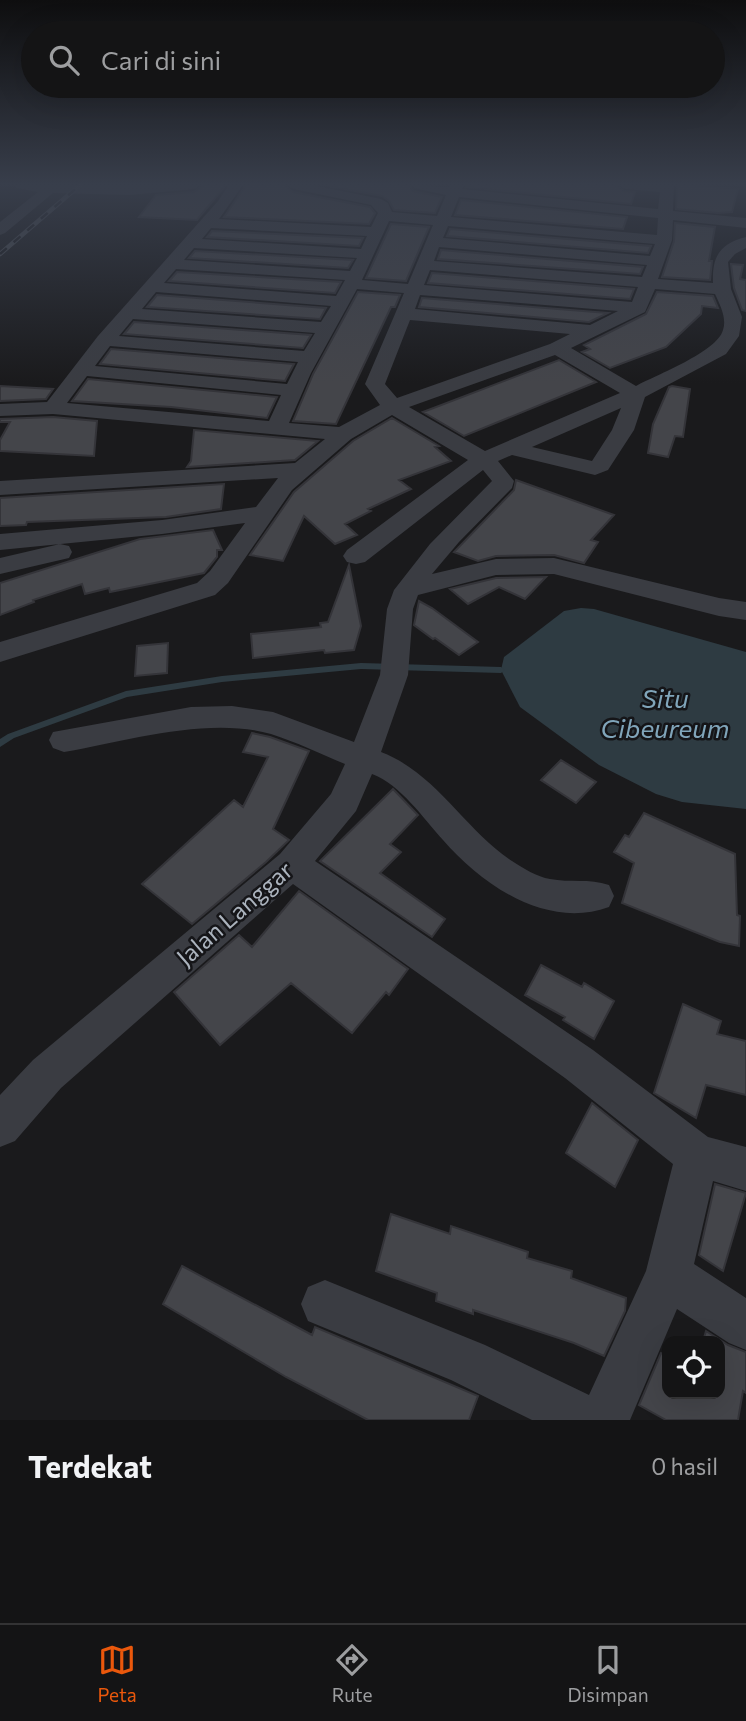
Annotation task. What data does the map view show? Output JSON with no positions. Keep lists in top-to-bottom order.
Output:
{
  "streets": {
    "street": ["Jalan Langgar"]
  },
  "water": ["Situ Cibeureum"],
  "page": {
    "search": "Cari di sini",
    "heading": ["Terdekat", "0 hasil"],
    "nav": ["Peta", "Rute", "Disimpan"]
  }
}
